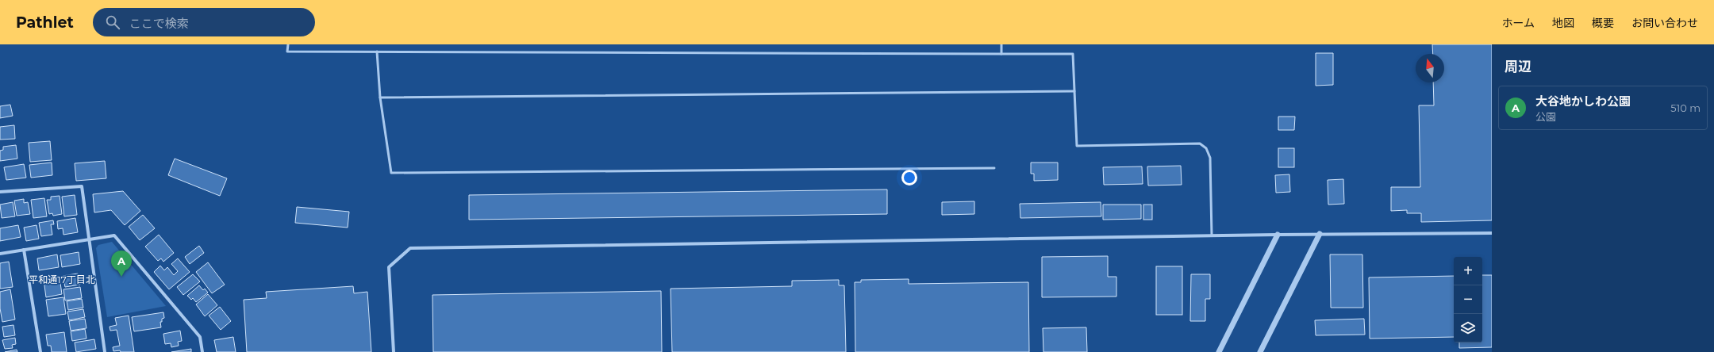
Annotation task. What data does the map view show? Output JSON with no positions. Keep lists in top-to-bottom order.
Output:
{
  "districts": ["平和通17丁目北"],
  "north": "top",
  "page": {
    "header": "Pathlet",
    "search": "ここで検索",
    "nav": [
      "ホーム",
      "地図",
      "概要",
      "お問い合わせ"
    ],
    "heading": "周辺",
    "list": [
      {
        "mark": "A",
        "name": "大谷地かしわ公園",
        "note": "公園",
        "value": "510 m"
      }
    ],
    "pins": "A",
    "map_buttons": ["+", "−"]
  }
}
